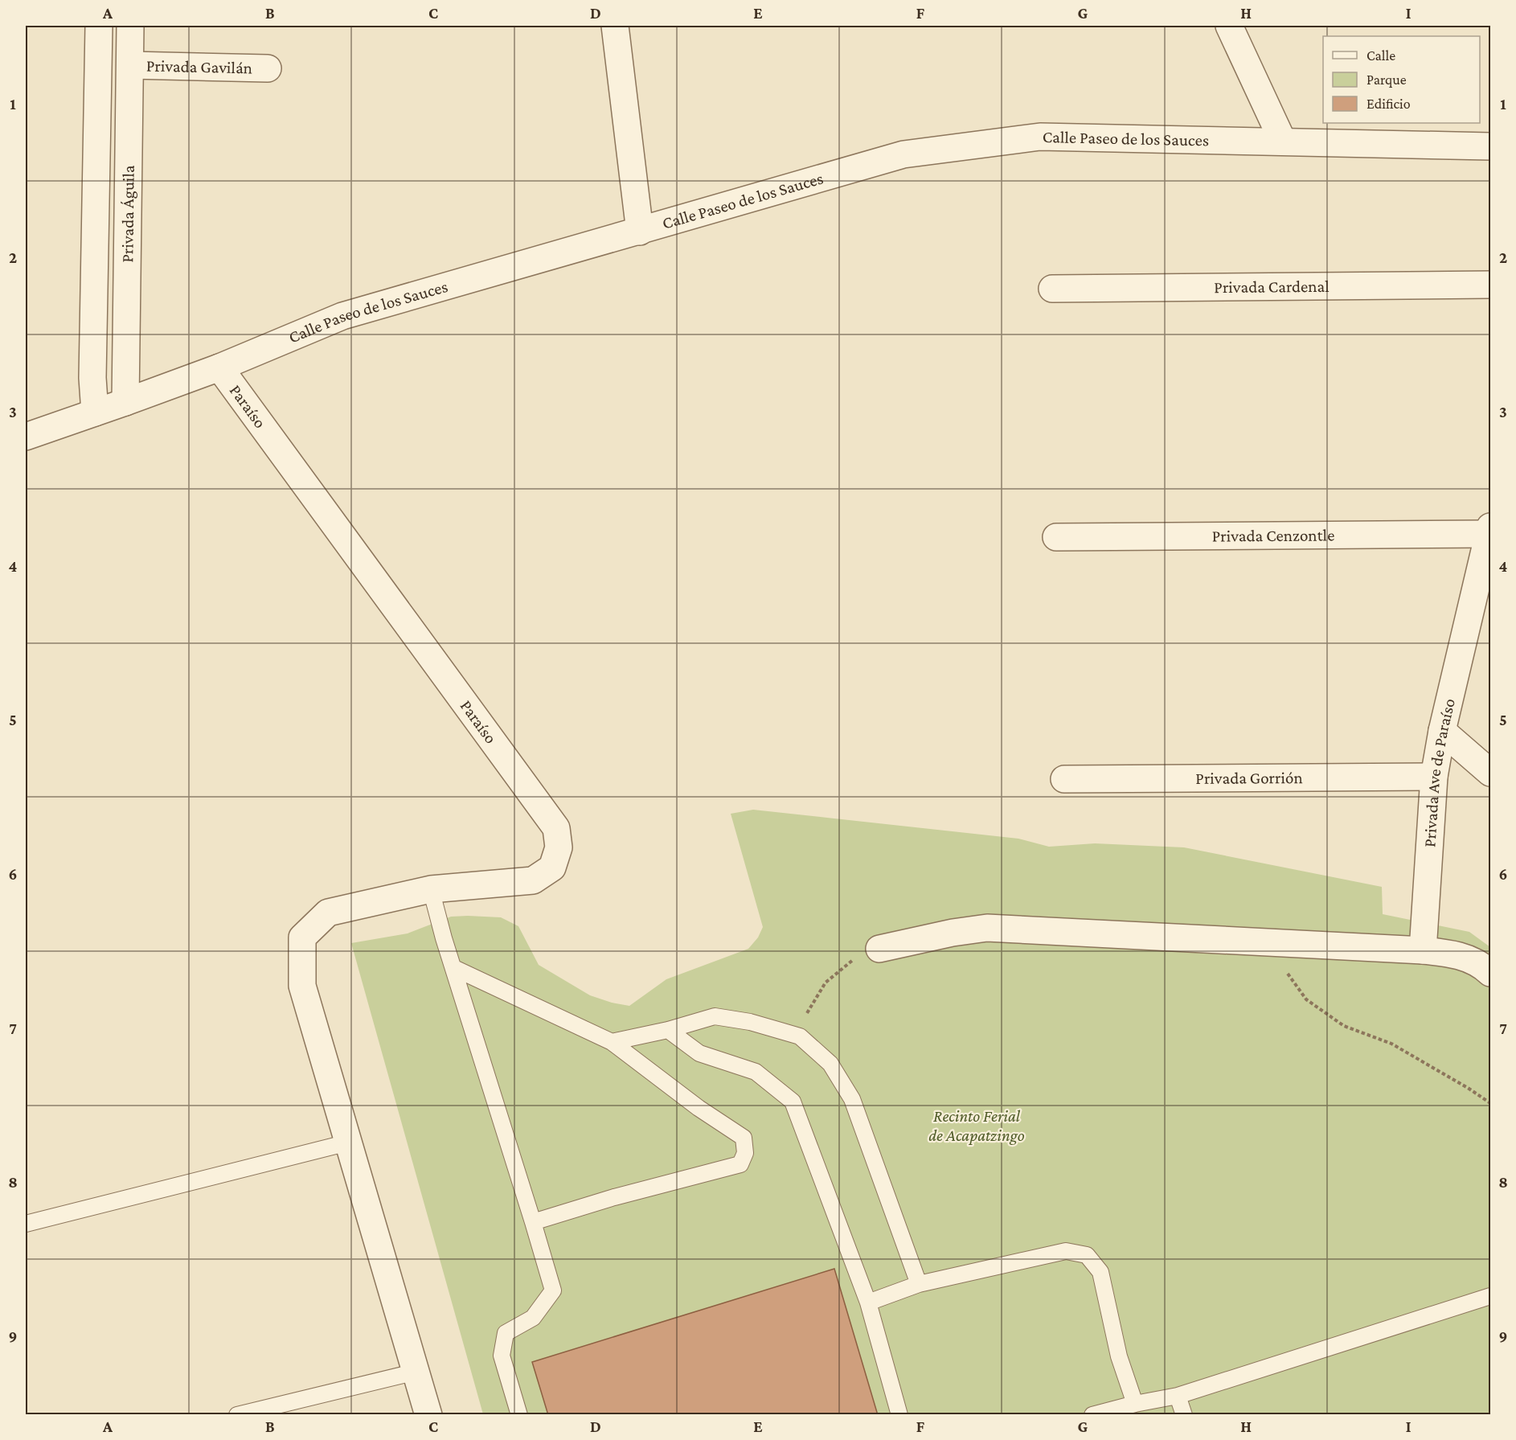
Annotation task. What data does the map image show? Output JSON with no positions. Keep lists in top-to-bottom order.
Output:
{
  "streets": {
    "street": [
      "Privada Gavilán",
      "Calle Paseo de los Sauces",
      "Privada Águila",
      "Privada Cardenal",
      "Paraíso",
      "Privada Cenzontle",
      "Privada Ave de Paraíso",
      "Privada Gorrión"
    ]
  },
  "crossings": [
    ["Privada Gavilán", "Privada Águila"],
    ["Calle Paseo de los Sauces", "Privada Águila"],
    ["Calle Paseo de los Sauces", "Paraíso"],
    ["Privada Cenzontle", "Privada Ave de Paraíso"],
    ["Privada Ave de Paraíso", "Privada Gorrión"]
  ],
  "parks": ["Recinto Ferial de Acapatzingo"],
  "legend": ["Calle", "Parque", "Edificio"],
  "grid": {
    "columns": [
      "A",
      "B",
      "C",
      "D",
      "E",
      "F",
      "G",
      "H",
      "I"
    ],
    "rows": [
      "1",
      "2",
      "3",
      "4",
      "5",
      "6",
      "7",
      "8",
      "9"
    ]
  }
}
